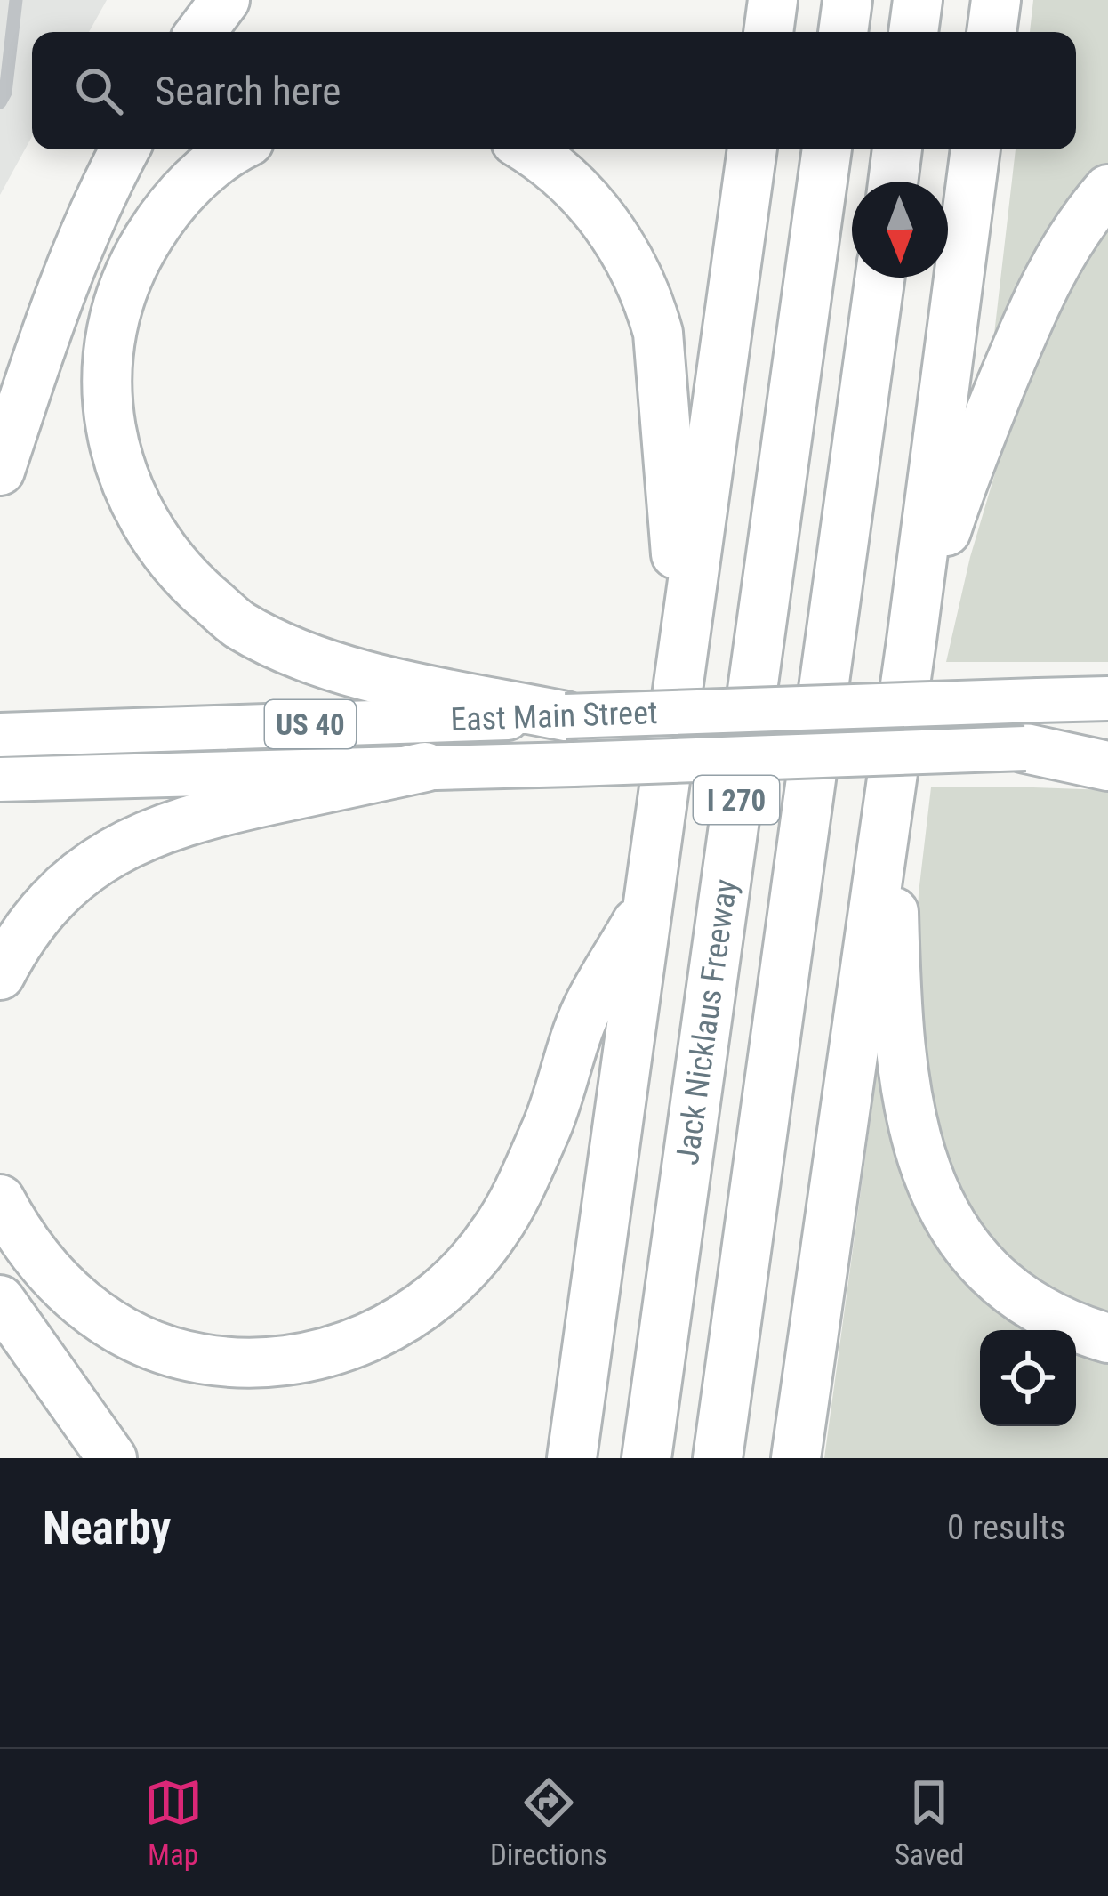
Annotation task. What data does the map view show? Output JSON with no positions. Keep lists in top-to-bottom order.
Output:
{
  "streets": {
    "highway": ["I 270", "Jack Nicklaus Freeway"],
    "main road": ["East Main Street", "US 40"]
  },
  "north": "bottom",
  "page": {
    "search": "Search here",
    "heading": ["Nearby", "0 results"],
    "nav": ["Map", "Directions", "Saved"]
  }
}
